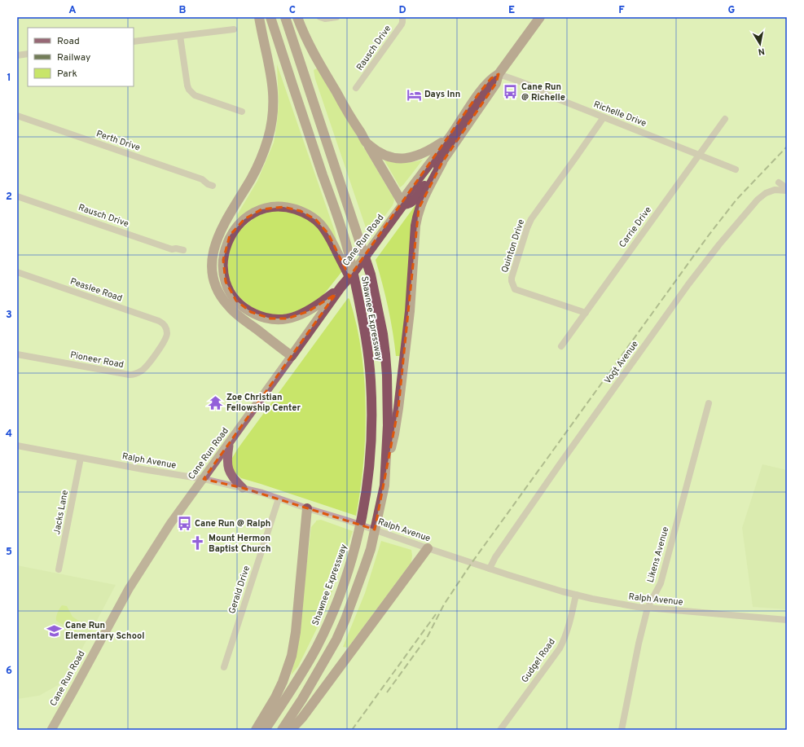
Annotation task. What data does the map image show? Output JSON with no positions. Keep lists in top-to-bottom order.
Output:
{
  "streets": {
    "highway": ["Cane Run Road", "Shawnee Expressway"],
    "street": [
      "Rausch Drive",
      "Richelle Drive",
      "Perth Drive",
      "Carrie Drive",
      "Quinton Drive",
      "Peaslee Road",
      "Pioneer Road",
      "Vogt Avenue",
      "Ralph Avenue",
      "Jacks Lane",
      "Likens Avenue",
      "Gerald Drive",
      "Gudgel Road"
    ]
  },
  "crossings": [
    ["Richelle Drive", "Carrie Drive"],
    ["Richelle Drive", "Cane Run Road"],
    ["Richelle Drive", "Quinton Drive"],
    ["Carrie Drive", "Quinton Drive"],
    ["Cane Run Road", "Ralph Avenue"],
    ["Peaslee Road", "Pioneer Road"],
    ["Vogt Avenue", "Ralph Avenue"],
    ["Ralph Avenue", "Jacks Lane"],
    ["Ralph Avenue", "Likens Avenue"],
    ["Ralph Avenue", "Gerald Drive"],
    ["Ralph Avenue", "Gudgel Road"]
  ],
  "places": {
    "bus stop": ["Cane Run @ Richelle", "Cane Run @ Ralph"],
    "hotel": ["Days Inn"],
    "temple": ["Zoe Christian Fellowship Center"],
    "church": ["Mount Hermon Baptist Church"],
    "school or university": ["Cane Run Elementary School"]
  },
  "legend": ["Road", "Railway", "Park"],
  "north": "bottom",
  "grid": {
    "columns": [
      "A",
      "B",
      "C",
      "D",
      "E",
      "F",
      "G"
    ],
    "rows": [
      "1",
      "2",
      "3",
      "4",
      "5",
      "6"
    ]
  }
}
